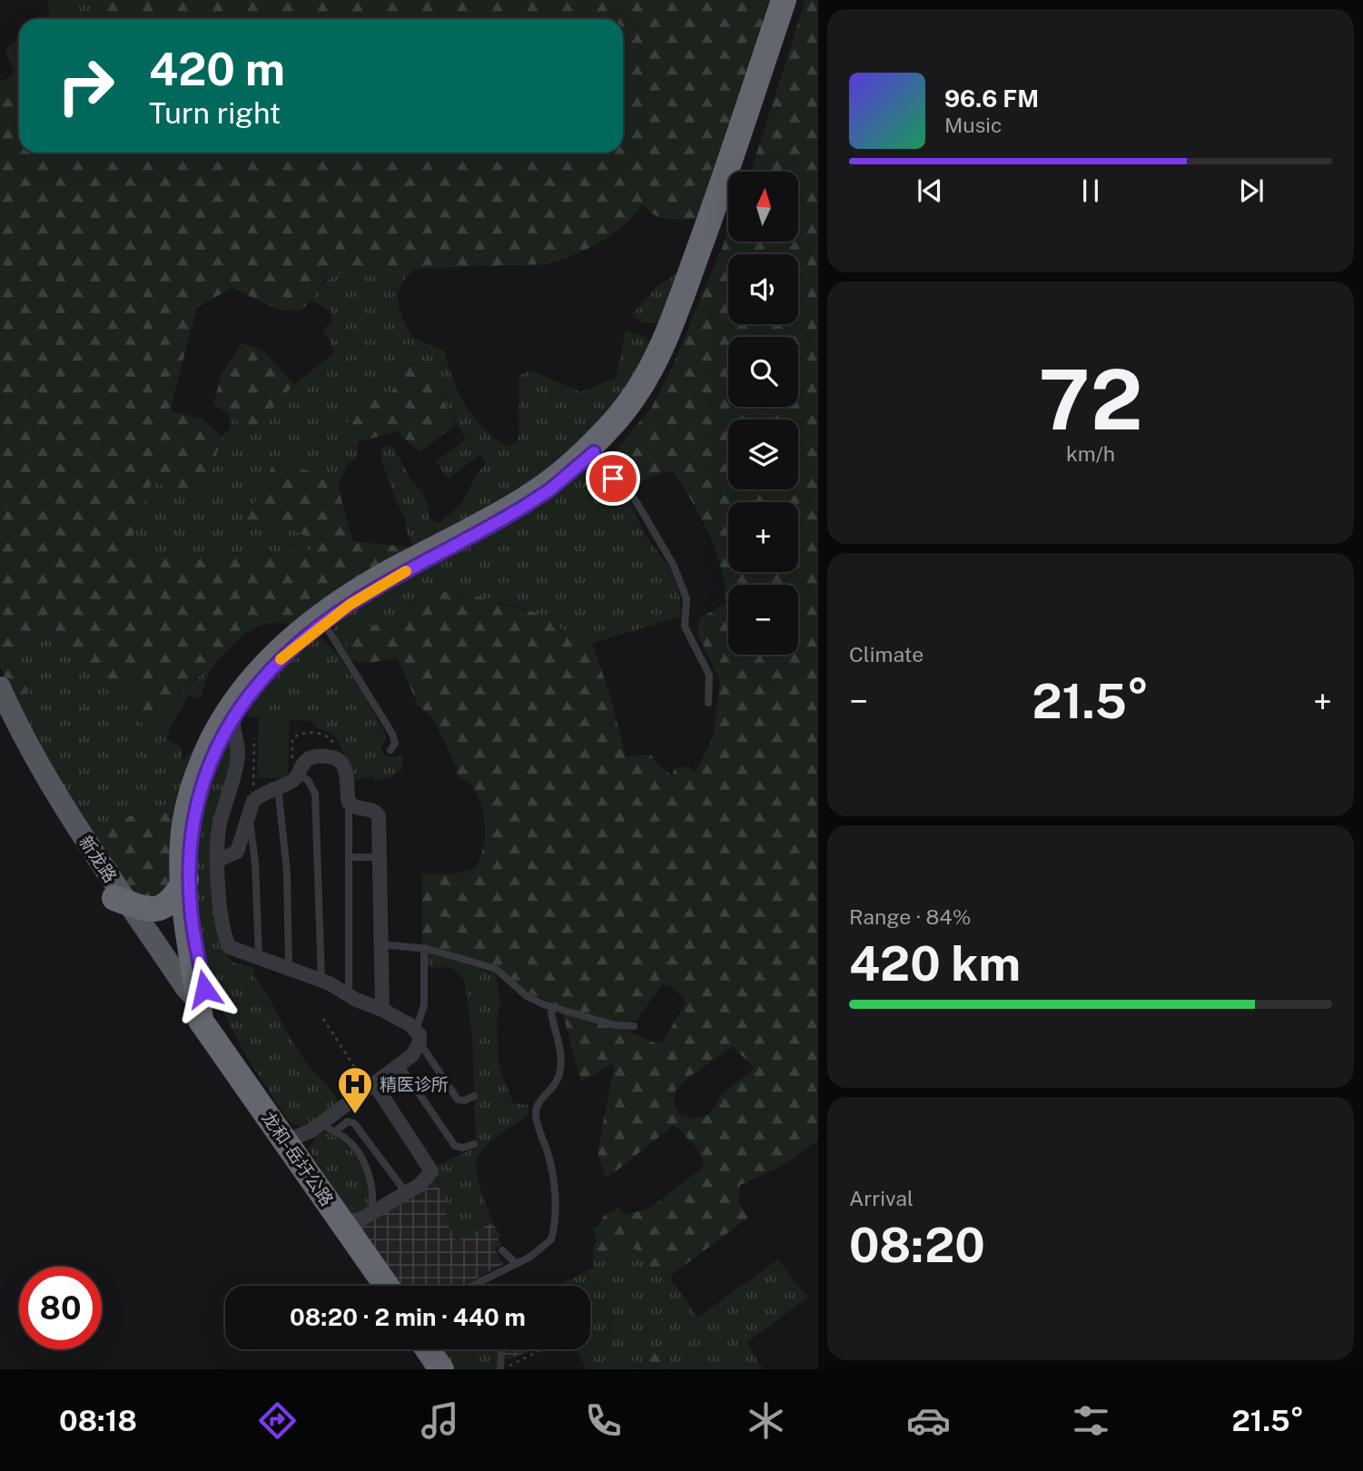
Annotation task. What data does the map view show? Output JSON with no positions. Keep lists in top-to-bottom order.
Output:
{
  "streets": {
    "highway": ["龙和-岳圩公路"],
    "main road": ["新龙路"]
  },
  "crossings": [
    ["新龙路", "龙和-岳圩公路"]
  ],
  "places": {
    "hospital": ["精医诊所"]
  },
  "north": "top",
  "page": {
    "turn": ["420 m", "Turn right"],
    "song": ["96.6 FM", "Music"],
    "map_buttons": ["+", "−"],
    "tile": [
      ["72", "km/h"],
      "Climate",
      ["Range · 84%", "420 km"],
      ["Arrival", "08:20"]
    ],
    "heat": ["−", "21.5°", "+"],
    "limit": "80",
    "trip": "08:20 · 2 min · 440 m",
    "tabs": ["08:18", "21.5°"]
  }
}
